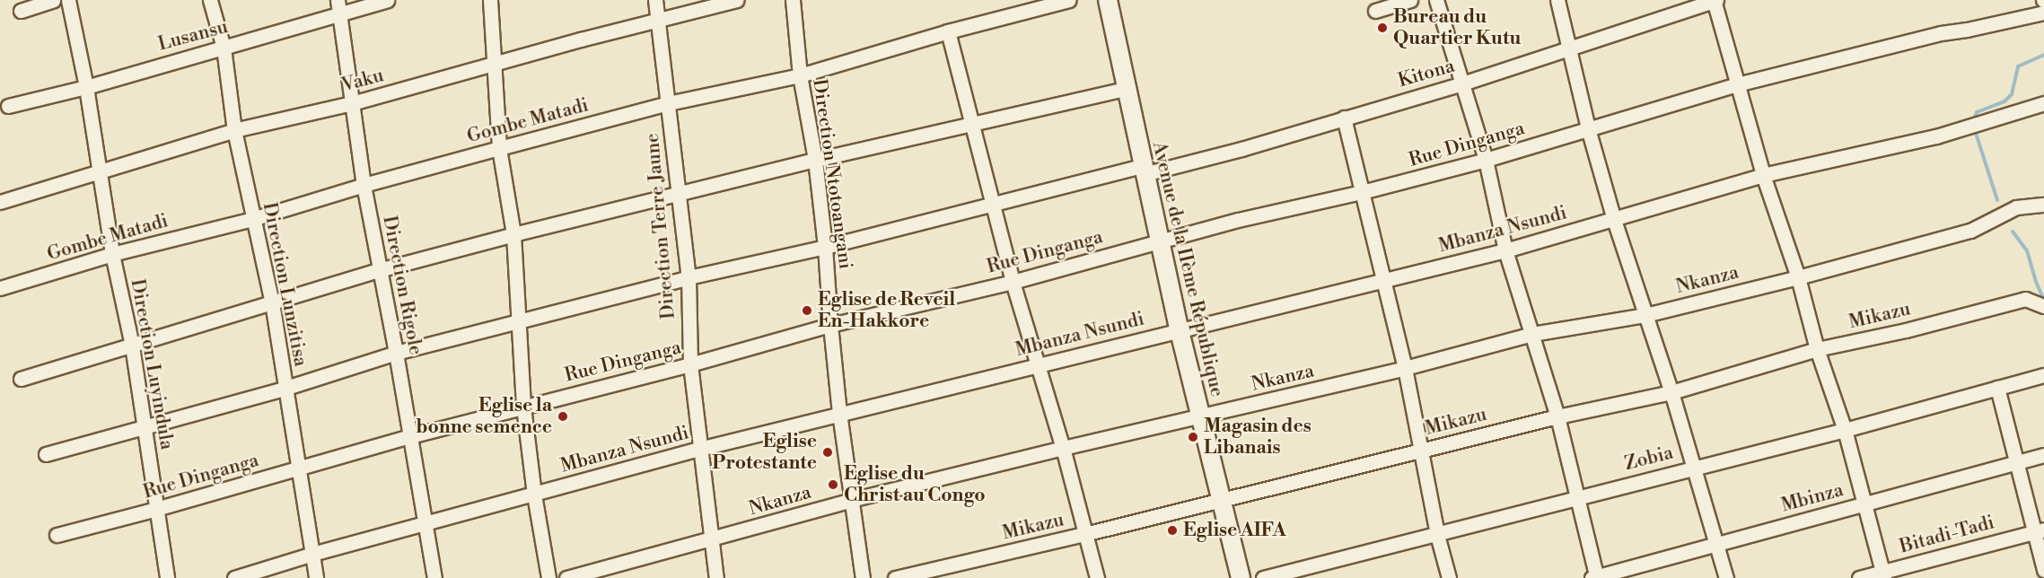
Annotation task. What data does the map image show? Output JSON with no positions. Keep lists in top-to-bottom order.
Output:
{
  "streets": {
    "street": [
      "Lusansu",
      "Kitona",
      "Vaku",
      "Gombe Matadi",
      "Rue Dinganga",
      "Direction Ntotoangani",
      "Direction Terre Jaune",
      "Mbanza Nsundi",
      "Avenue de la IIème République",
      "Nkanza",
      "Direction Lunzitisa",
      "Direction Rigole",
      "Mikazu",
      "Direction Luyindula",
      "Zobia",
      "Mbinza",
      "Bitadi-Tadi"
    ]
  },
  "crossings": [
    ["Lusansu", "Direction Lunzitisa"],
    ["Lusansu", "Direction Rigole"],
    ["Lusansu", "Direction Luyindula"],
    ["Kitona", "Direction Ntotoangani"],
    ["Kitona", "Direction Terre Jaune"],
    ["Kitona", "Avenue de la IIème République"],
    ["Kitona", "Direction Lunzitisa"],
    ["Kitona", "Direction Rigole"],
    ["Kitona", "Direction Luyindula"],
    ["Vaku", "Direction Terre Jaune"],
    ["Vaku", "Direction Lunzitisa"],
    ["Vaku", "Direction Rigole"],
    ["Vaku", "Direction Luyindula"],
    ["Gombe Matadi", "Direction Ntotoangani"],
    ["Gombe Matadi", "Direction Terre Jaune"],
    ["Gombe Matadi", "Direction Lunzitisa"],
    ["Gombe Matadi", "Direction Rigole"],
    ["Gombe Matadi", "Direction Luyindula"],
    ["Rue Dinganga", "Direction Ntotoangani"],
    ["Rue Dinganga", "Direction Terre Jaune"],
    ["Rue Dinganga", "Avenue de la IIème République"],
    ["Rue Dinganga", "Direction Lunzitisa"],
    ["Rue Dinganga", "Direction Rigole"],
    ["Rue Dinganga", "Direction Luyindula"],
    ["Direction Ntotoangani", "Mbanza Nsundi"],
    ["Direction Ntotoangani", "Nkanza"],
    ["Direction Terre Jaune", "Mbanza Nsundi"],
    ["Direction Terre Jaune", "Nkanza"],
    ["Mbanza Nsundi", "Avenue de la IIème République"],
    ["Mbanza Nsundi", "Direction Lunzitisa"],
    ["Mbanza Nsundi", "Direction Rigole"],
    ["Avenue de la IIème République", "Nkanza"],
    ["Avenue de la IIème République", "Mikazu"]
  ],
  "places": [
    "Bureau du Quartier Kutu",
    "Eglise de Reveil En-Hakkore",
    "Eglise la bonne semence",
    "Magasin des Libanais",
    "Eglise Protestante",
    "Eglise du Christ au Congo",
    "Eglise AIFA"
  ]
}
